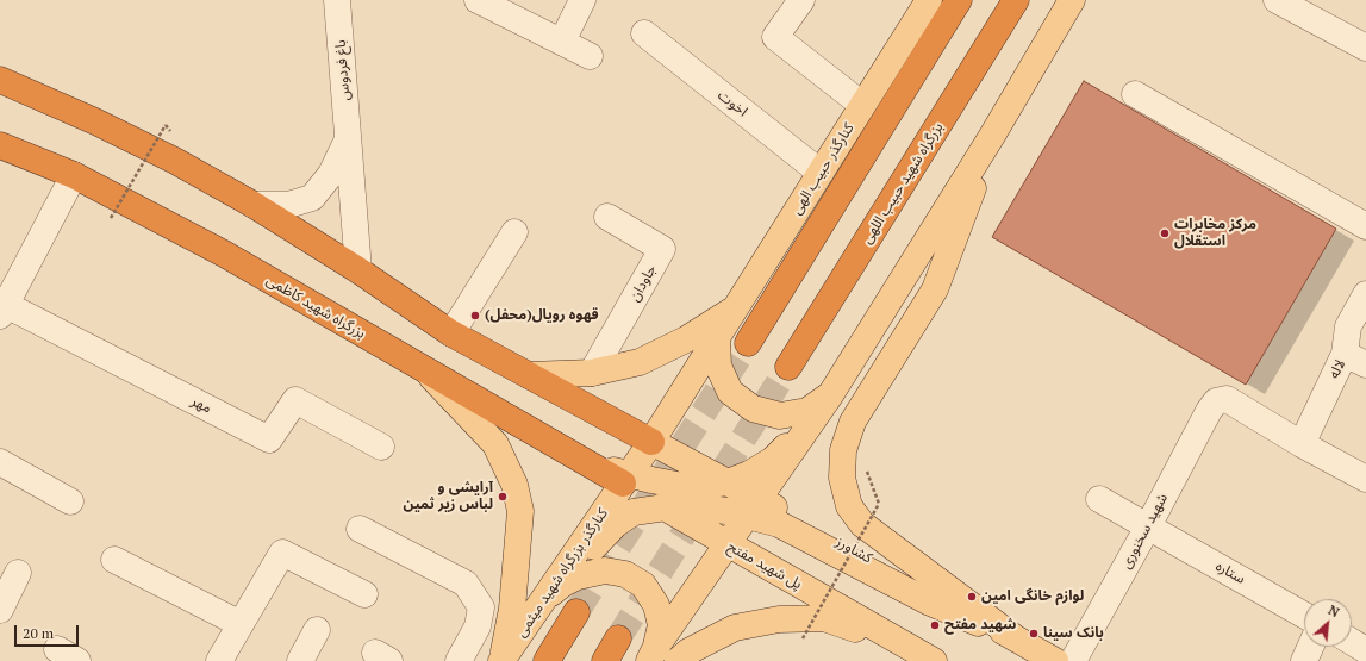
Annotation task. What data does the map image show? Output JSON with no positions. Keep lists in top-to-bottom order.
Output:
{
  "streets": {
    "highway": ["بزرگراه شهید حبیب اللهی", "بزرگراه شهید کاظمی"],
    "main road": [
      "کنارگذر حبیب الهی",
      "کشاورز",
      "پل شهید مفتح",
      "کنارگذر بزرگراه شهید میثمی"
    ],
    "street": [
      "باغ فردوس",
      "اخوت",
      "جاودان",
      "لاله",
      "مهر",
      "شهید سخنوری",
      "ستاره"
    ]
  },
  "crossings": [
    ["اخوت", "کنارگذر حبیب الهی"],
    ["کنارگذر حبیب الهی", "کشاورز"],
    ["کنارگذر حبیب الهی", "کنارگذر بزرگراه شهید میثمی"],
    ["بزرگراه شهید کاظمی", "پل شهید مفتح"],
    ["بزرگراه شهید کاظمی", "کنارگذر بزرگراه شهید میثمی"],
    ["لاله", "شهید سخنوری"],
    ["شهید سخنوری", "ستاره"],
    ["کشاورز", "کنارگذر بزرگراه شهید میثمی"],
    ["پل شهید مفتح", "کنارگذر بزرگراه شهید میثمی"]
  ],
  "places": [
    "مرکز مخابرات استقلال",
    "قهوه رویال(محفل)",
    "آرایشی و لباس زیر ثمین",
    "لوازم خانگی امین",
    "شهید مفتح",
    "بانک سینا"
  ],
  "scale_bar": "20 m",
  "north": "top right"
}
